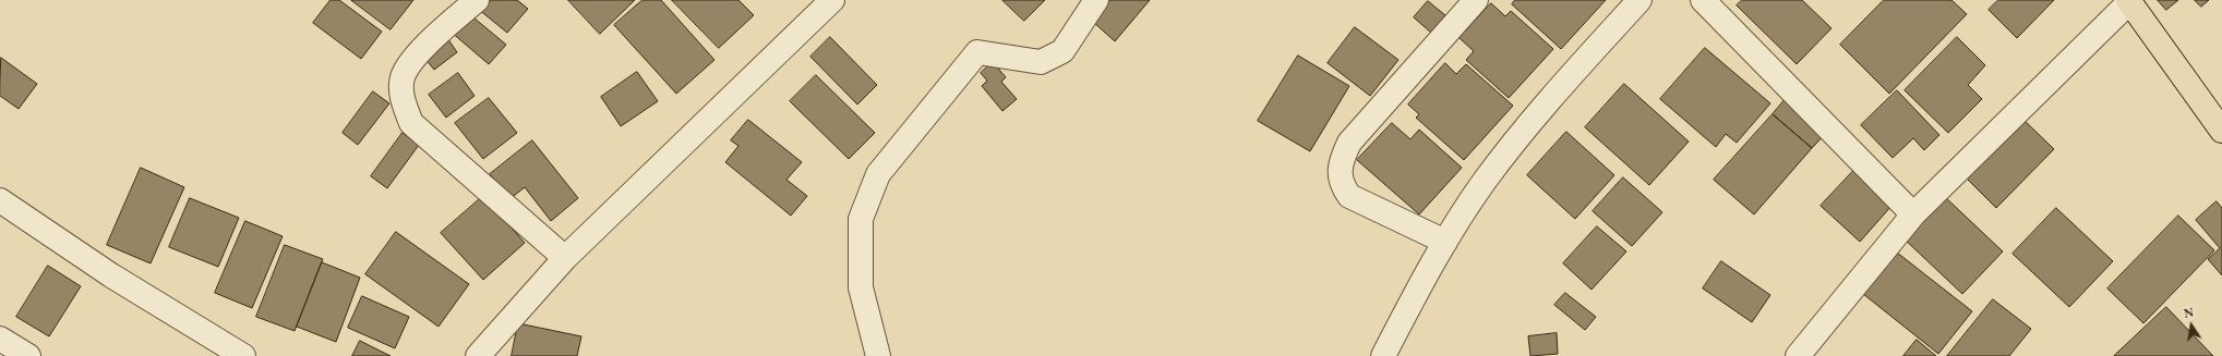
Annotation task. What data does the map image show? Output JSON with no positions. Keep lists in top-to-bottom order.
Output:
{
  "north": "top"
}
